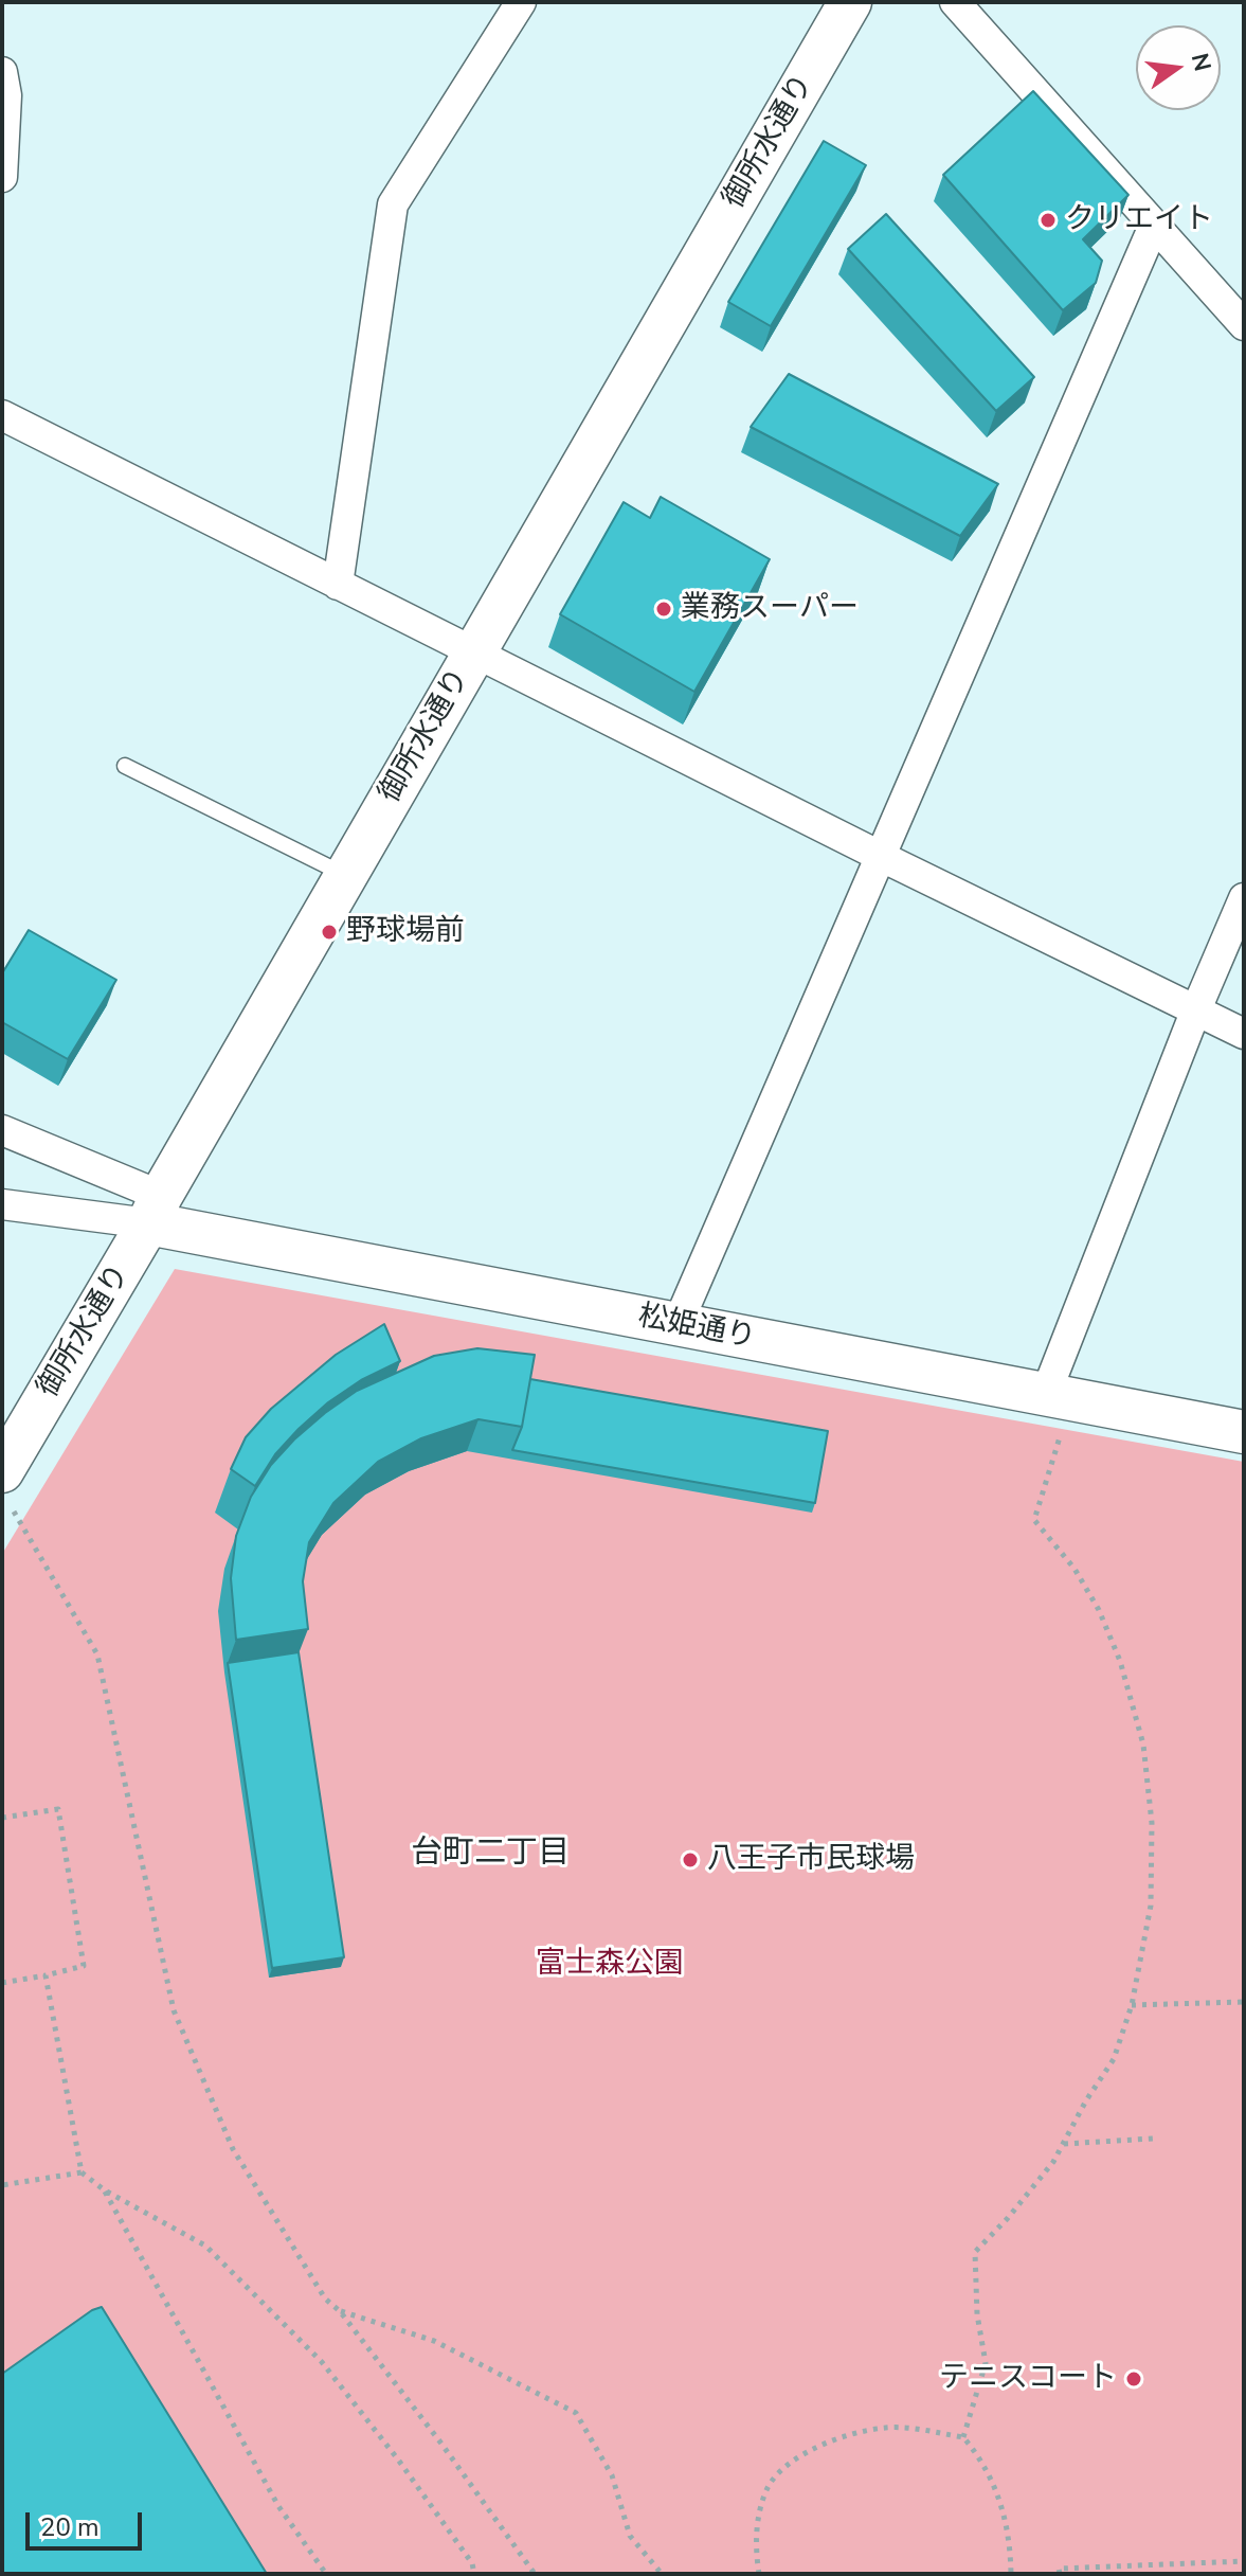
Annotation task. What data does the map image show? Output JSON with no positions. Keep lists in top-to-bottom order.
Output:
{
  "streets": {
    "street": ["御所水通り", "松姫通り"]
  },
  "crossings": [
    ["御所水通り", "松姫通り"]
  ],
  "districts": ["台町二丁目"],
  "parks": ["富士森公園"],
  "places": [
    "クリエイト",
    "業務スーパー",
    "野球場前",
    "八王子市民球場",
    "テニスコート"
  ],
  "scale_bar": "20 m",
  "north": "right"
}
